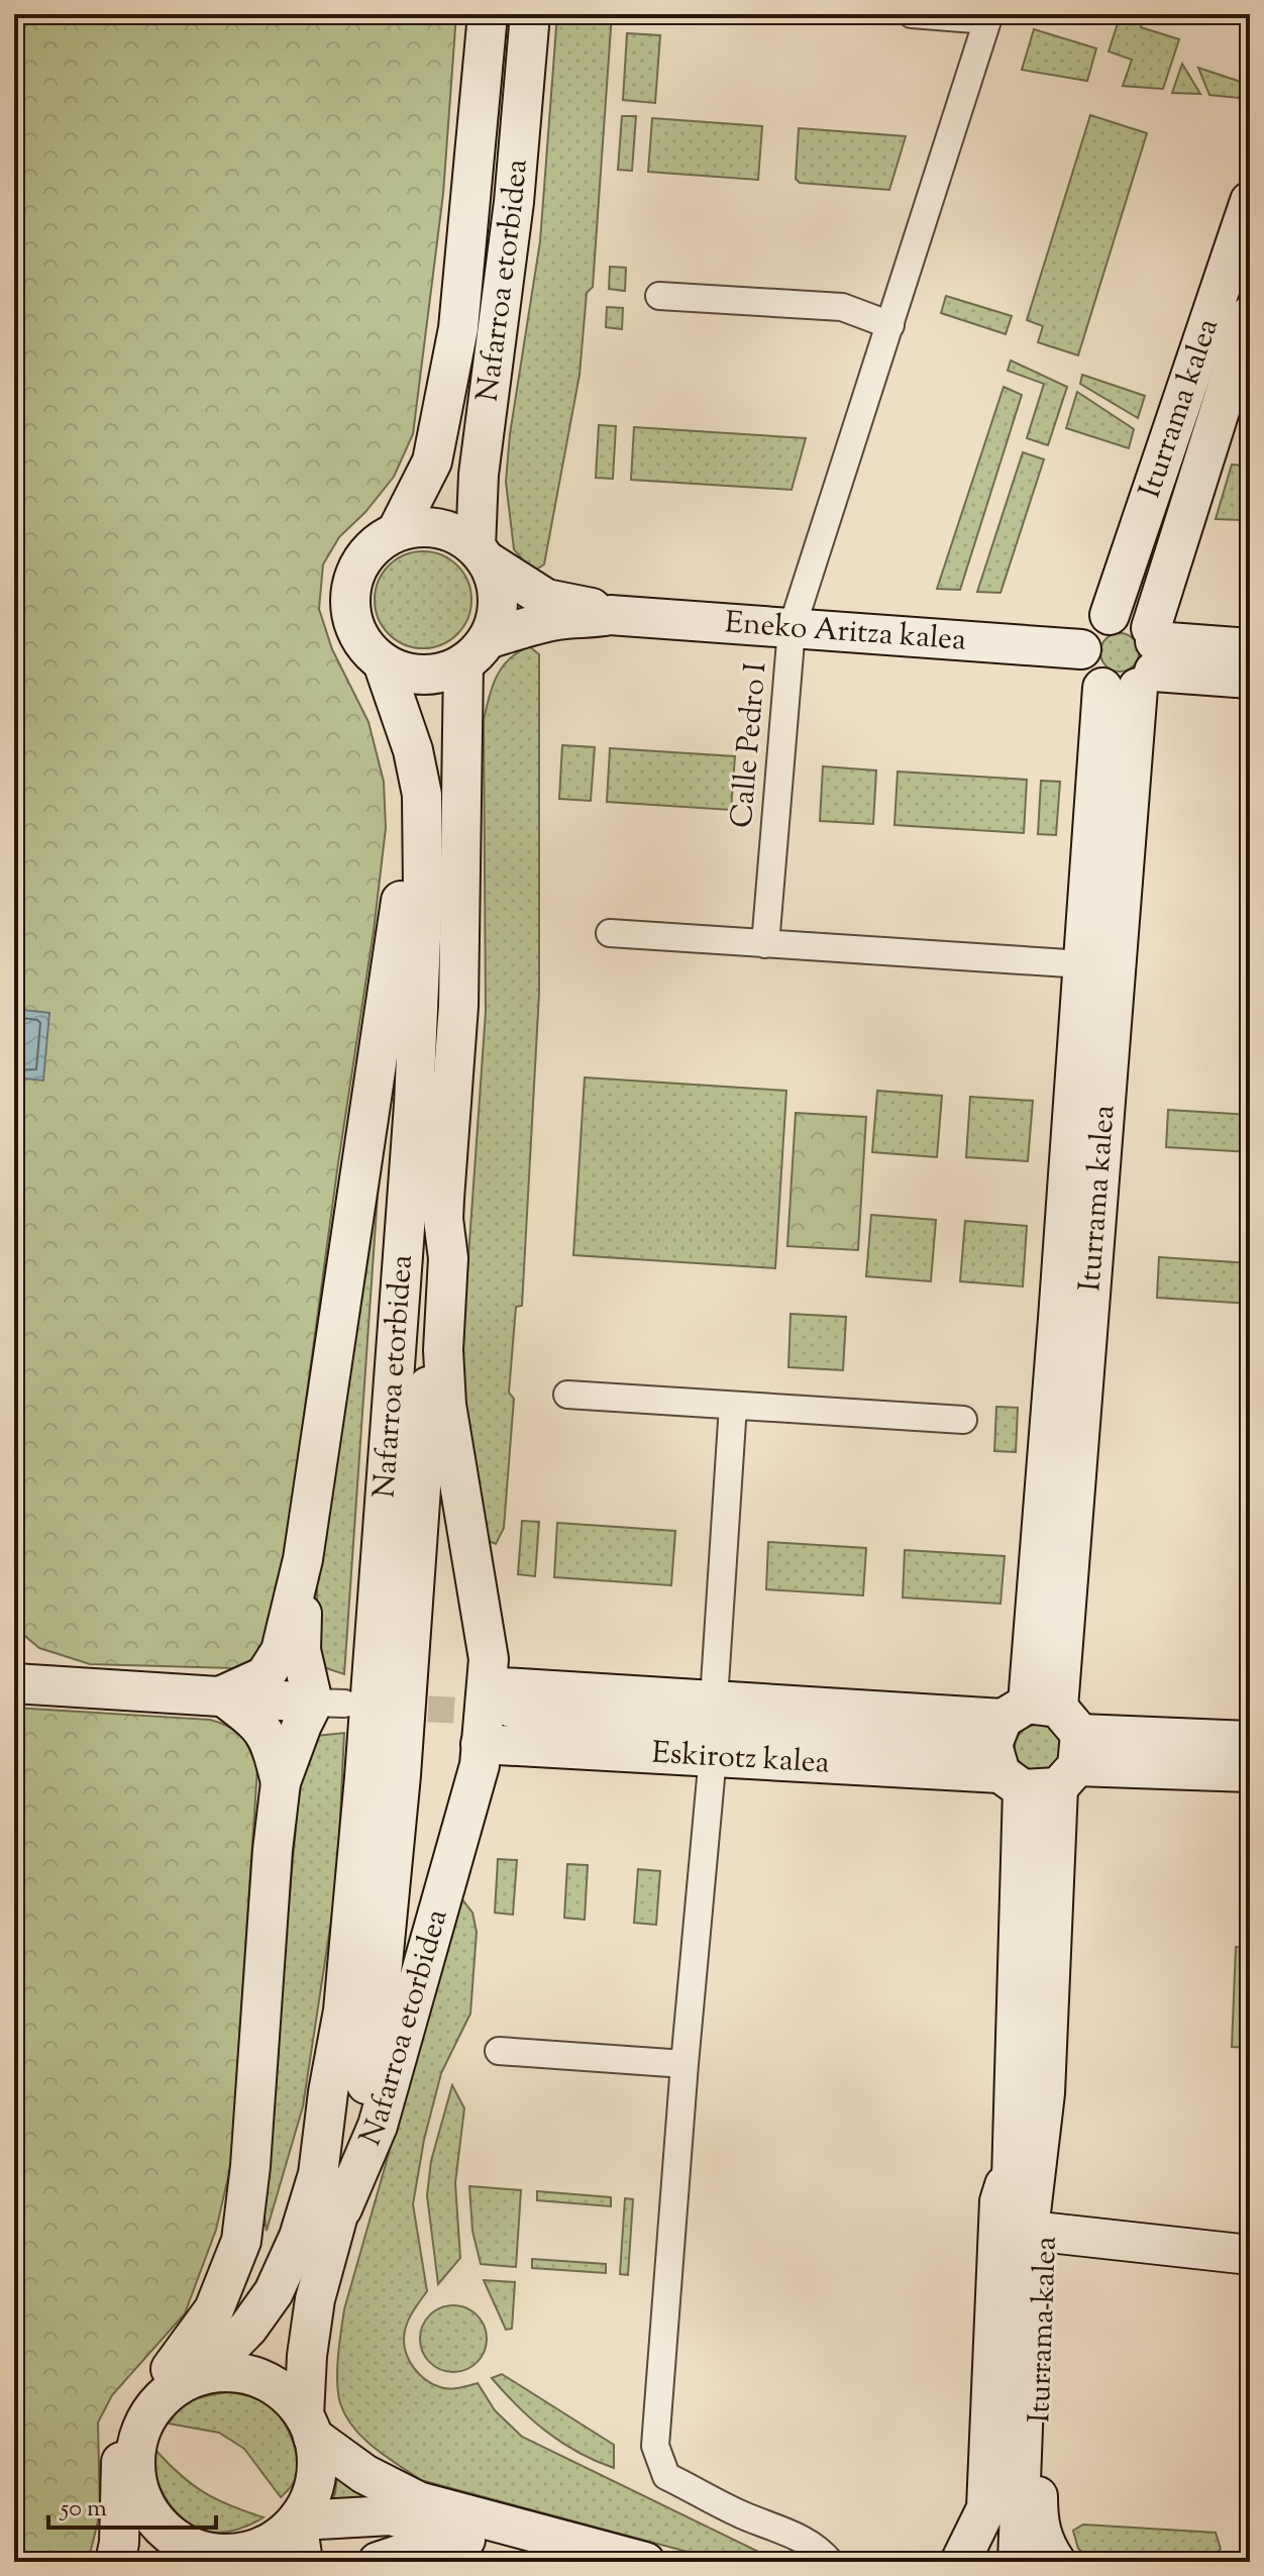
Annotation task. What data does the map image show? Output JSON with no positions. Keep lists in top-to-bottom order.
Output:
{
  "streets": {
    "main road": [
      "Nafarroa etorbidea",
      "Iturrama kalea",
      "Eneko Aritza kalea",
      "Eskirotz kalea"
    ],
    "street": ["Calle Pedro I"]
  },
  "crossings": [
    ["Nafarroa etorbidea", "Eneko Aritza kalea"],
    ["Nafarroa etorbidea", "Eskirotz kalea"],
    ["Iturrama kalea", "Eskirotz kalea"],
    ["Eneko Aritza kalea", "Calle Pedro I"]
  ],
  "scale_bar": "50 m"
}
